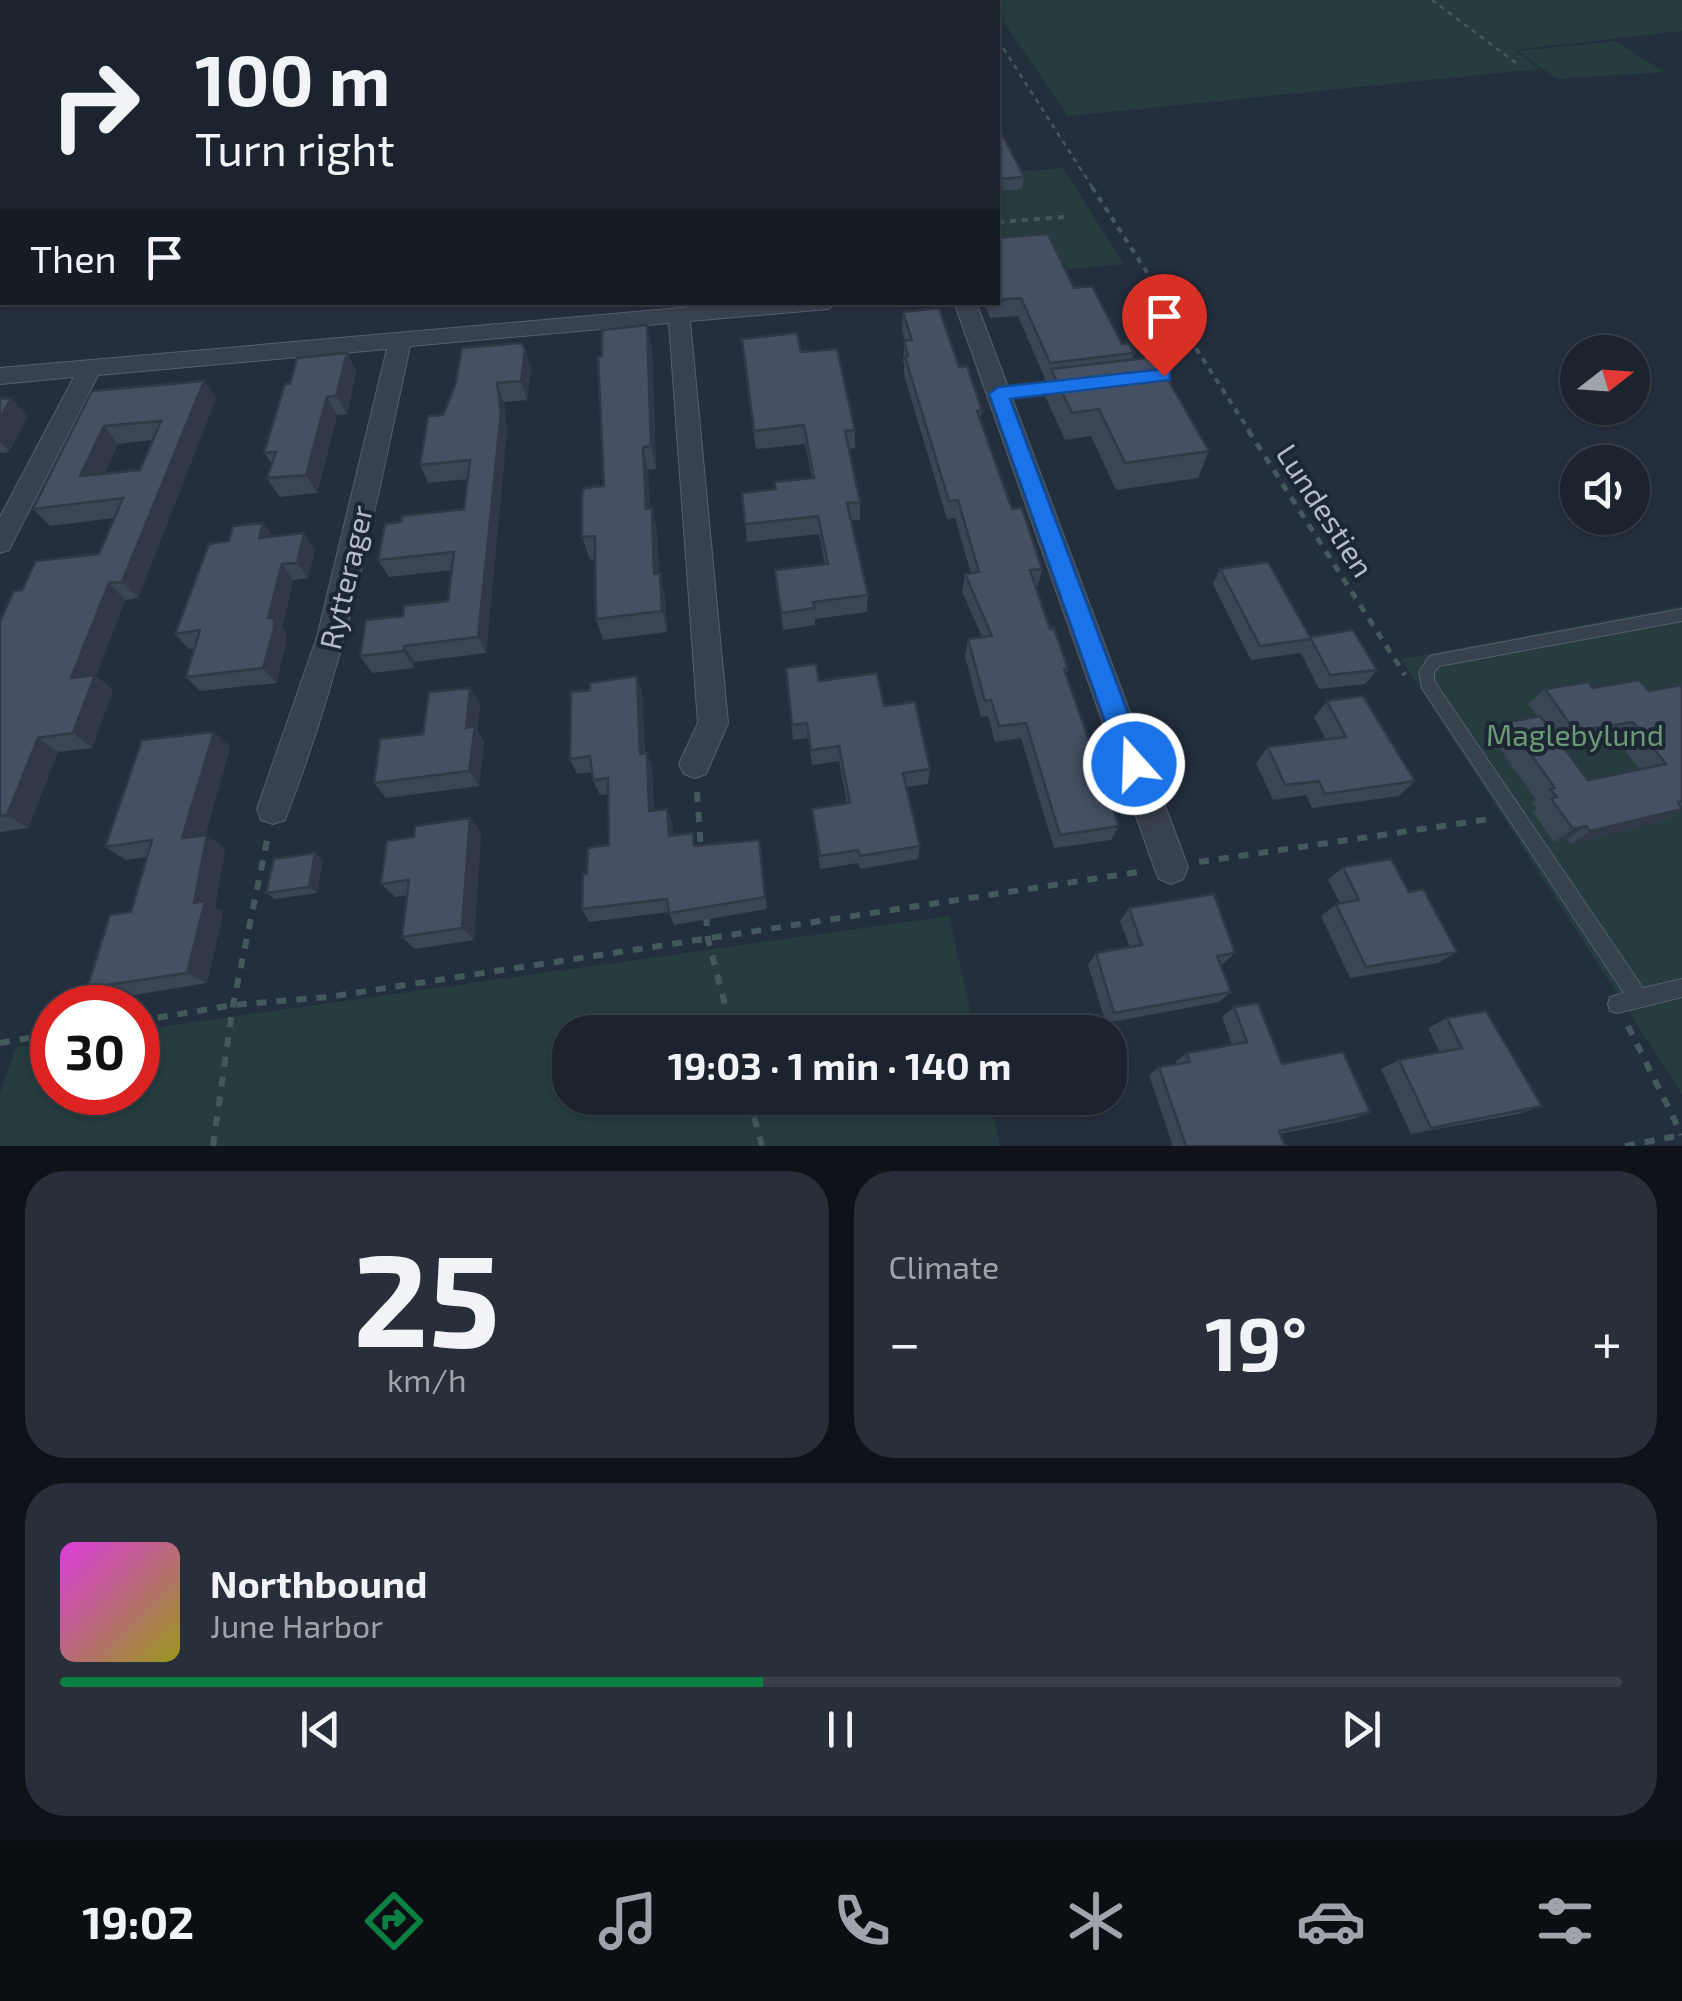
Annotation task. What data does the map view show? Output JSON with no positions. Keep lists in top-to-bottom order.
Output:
{
  "streets": {
    "street": ["Rytterager"],
    "path": ["Lundestien"]
  },
  "parks": ["Maglebylund"],
  "north": "right",
  "page": {
    "turn": ["100 m", "Turn right"],
    "then": "Then",
    "limit": "30",
    "trip": "19:03 · 1 min · 140 m",
    "tile": [
      ["25", "km/h"],
      "Climate"
    ],
    "heat": ["−", "19°", "+"],
    "song": ["Northbound", "June Harbor"],
    "tabs": "19:02"
  }
}
